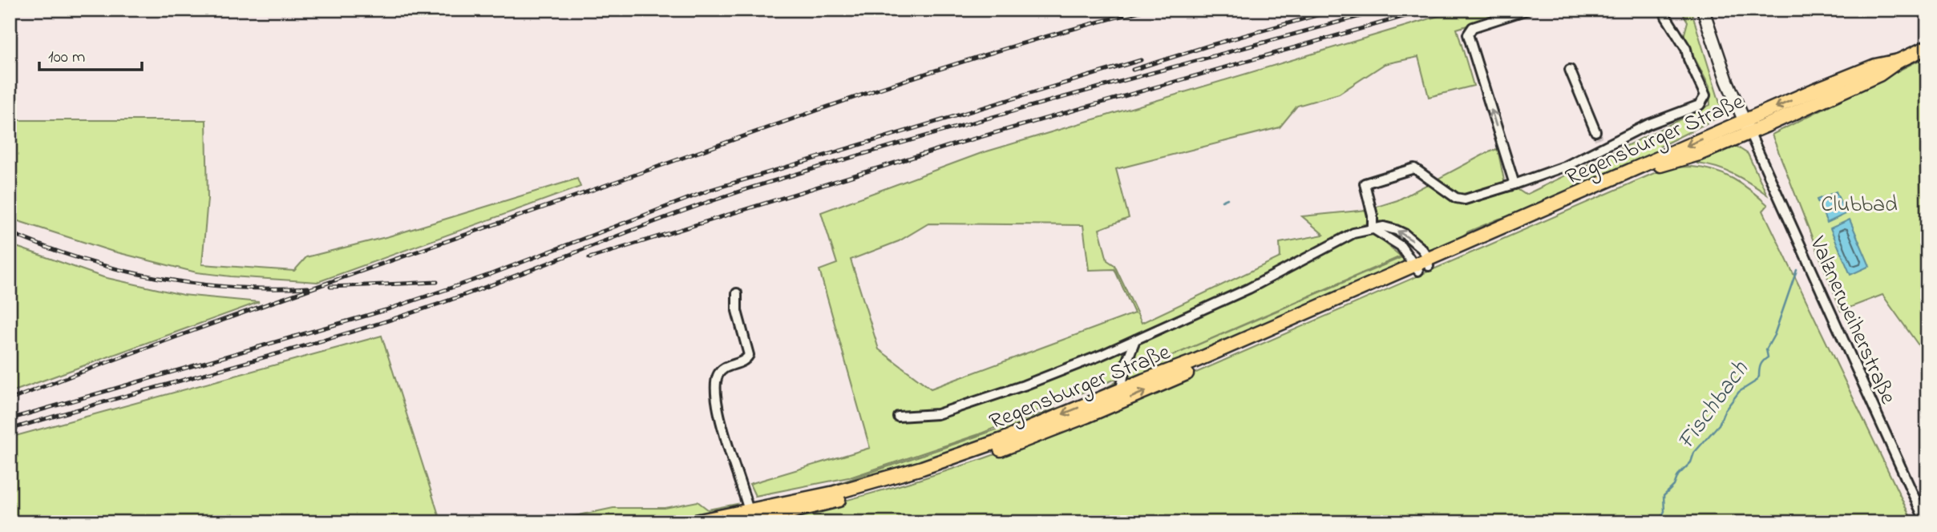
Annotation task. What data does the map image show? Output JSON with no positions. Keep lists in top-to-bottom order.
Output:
{
  "streets": {
    "main road": ["Regensburger Straße"],
    "street": ["Valznerweiherstraße"]
  },
  "crossings": [
    ["Regensburger Straße", "Valznerweiherstraße"]
  ],
  "water": ["Fischbach"],
  "parks": ["Clubbad"],
  "scale_bar": "100 m"
}
